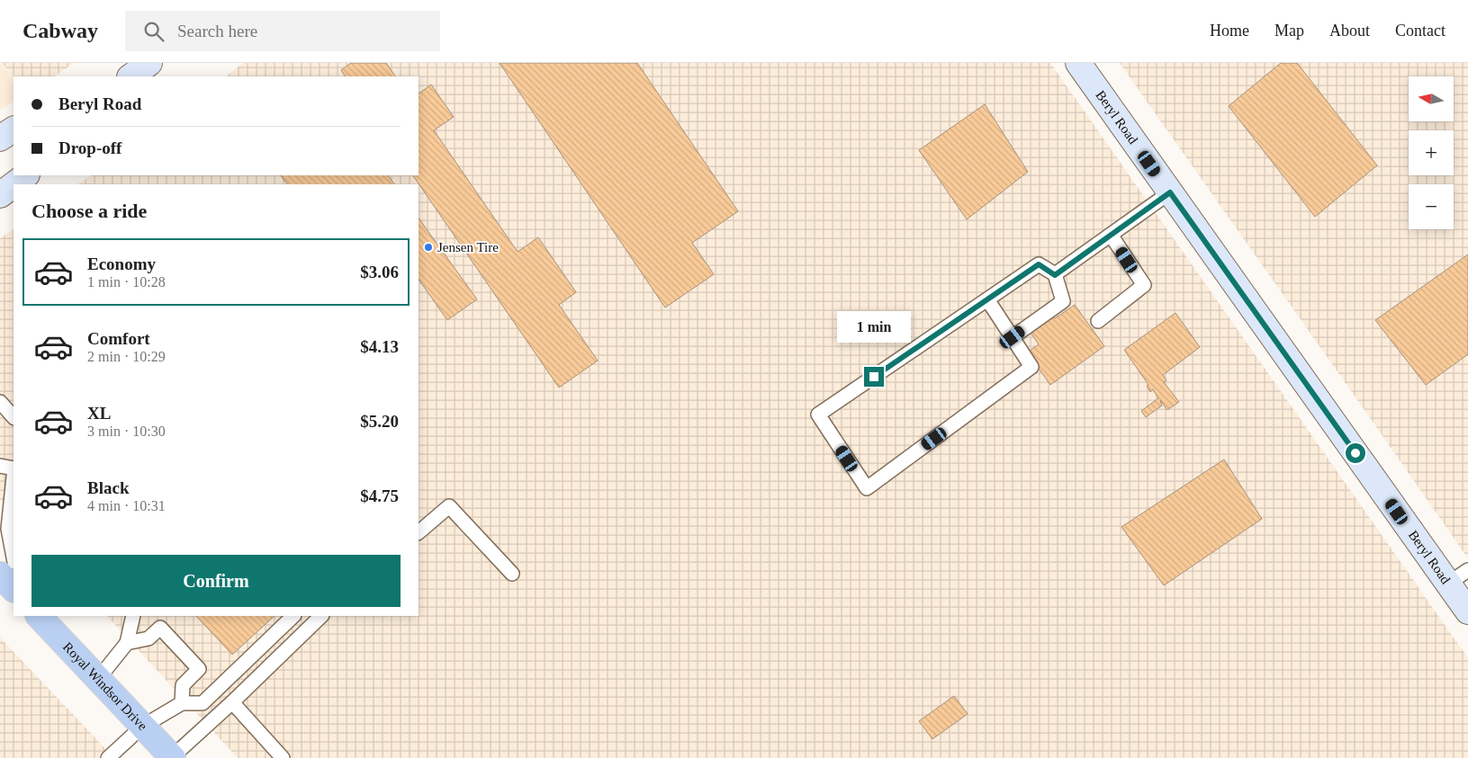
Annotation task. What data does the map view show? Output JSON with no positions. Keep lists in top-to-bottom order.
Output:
{
  "streets": {
    "main road": ["Royal Windsor Drive"],
    "street": ["Beryl Road"]
  },
  "places": ["Jensen Tire"],
  "north": "left",
  "page": {
    "header": "Cabway",
    "search": "Search here",
    "nav": [
      "Home",
      "Map",
      "About",
      "Contact"
    ],
    "map_buttons": ["+", "−"],
    "banner": ["Beryl Road", "Drop-off"],
    "heading": "Choose a ride",
    "list": [
      {
        "name": "Economy",
        "note": "1 min · 10:28",
        "value": "$3.06"
      },
      {
        "name": "Comfort",
        "note": "2 min · 10:29",
        "value": "$4.13"
      },
      {
        "name": "XL",
        "note": "3 min · 10:30",
        "value": "$5.20"
      },
      {
        "name": "Black",
        "note": "4 min · 10:31",
        "value": "$4.75"
      }
    ],
    "bubble": "1 min",
    "buttons": "Confirm"
  }
}
